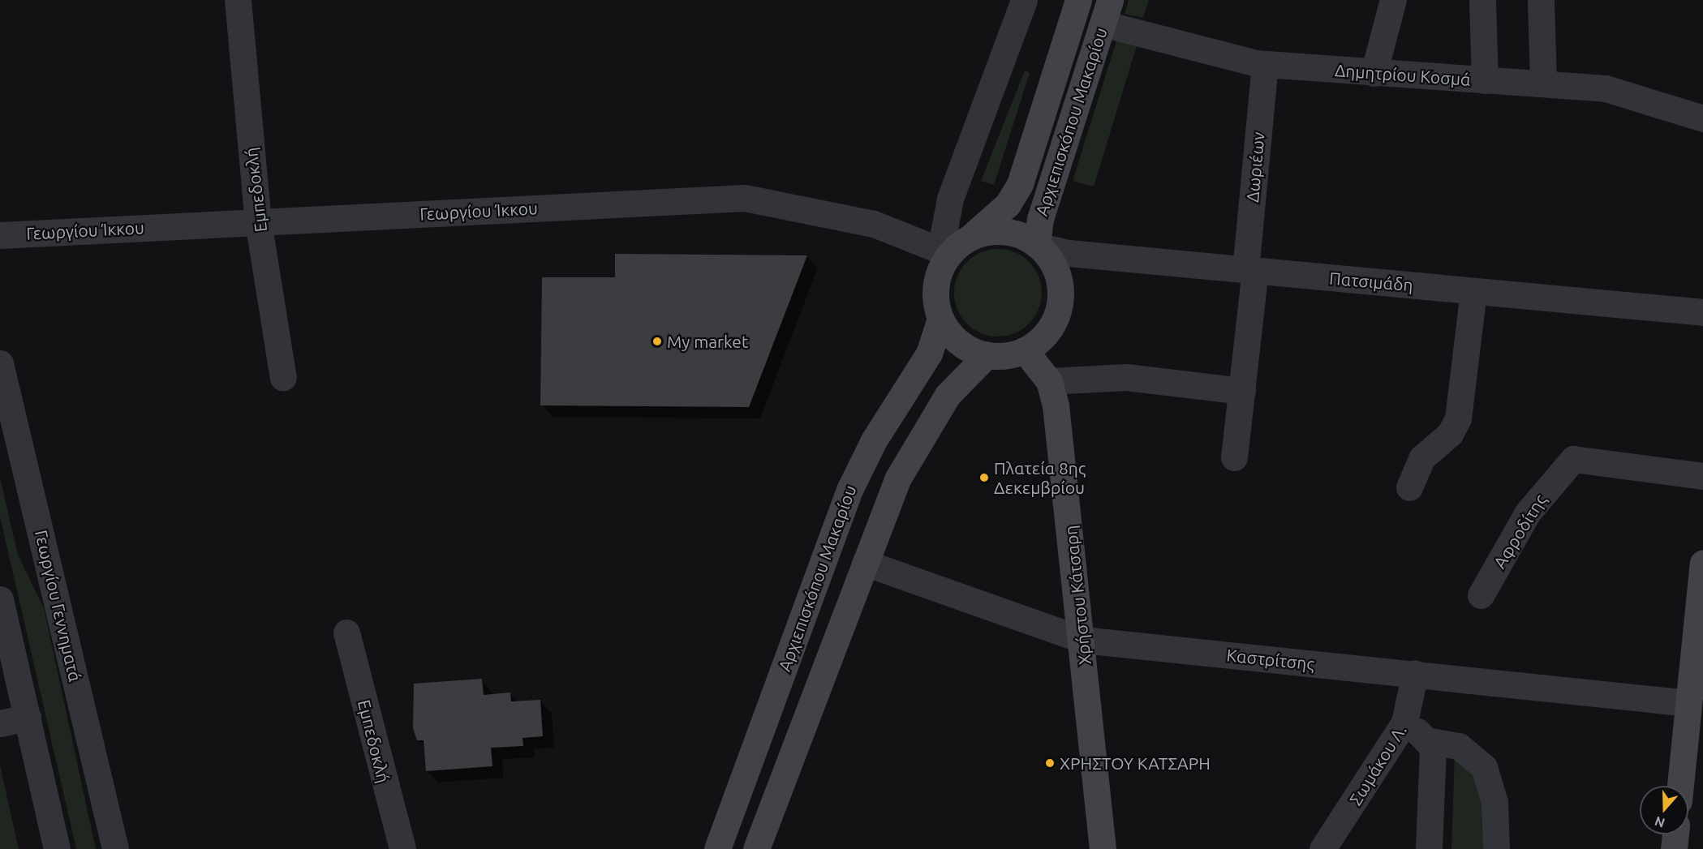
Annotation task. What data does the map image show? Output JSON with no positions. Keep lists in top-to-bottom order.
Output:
{
  "streets": {
    "main road": ["Αρχιεπισκόπου Μακαρίου", "Χρήστου Κάτσαρη"],
    "street": [
      "Δημητρίου Κοσμά",
      "Δωριέων",
      "Εμπεδοκλή",
      "Γεωργίου Ίκκου",
      "Πατσιμάδη",
      "Αφροδίτης",
      "Γεωργίου Γεννηματά",
      "Καστρίτσης",
      "Σωμάκου Λ."
    ]
  },
  "crossings": [
    ["Δημητρίου Κοσμά", "Αρχιεπισκόπου Μακαρίου"],
    ["Δημητρίου Κοσμά", "Δωριέων"],
    ["Αρχιεπισκόπου Μακαρίου", "Γεωργίου Ίκκου"],
    ["Αρχιεπισκόπου Μακαρίου", "Πατσιμάδη"],
    ["Δωριέων", "Πατσιμάδη"],
    ["Εμπεδοκλή", "Γεωργίου Ίκκου"],
    ["Γεωργίου Ίκκου", "Πατσιμάδη"],
    ["Χρήστου Κάτσαρη", "Καστρίτσης"],
    ["Καστρίτσης", "Σωμάκου Λ."]
  ],
  "places": ["My market", "Πλατεία 8ης Δεκεμβρίου", "ΧΡΗΣΤΟΥ ΚΑΤΣΑΡΗ"],
  "north": "bottom"
}
